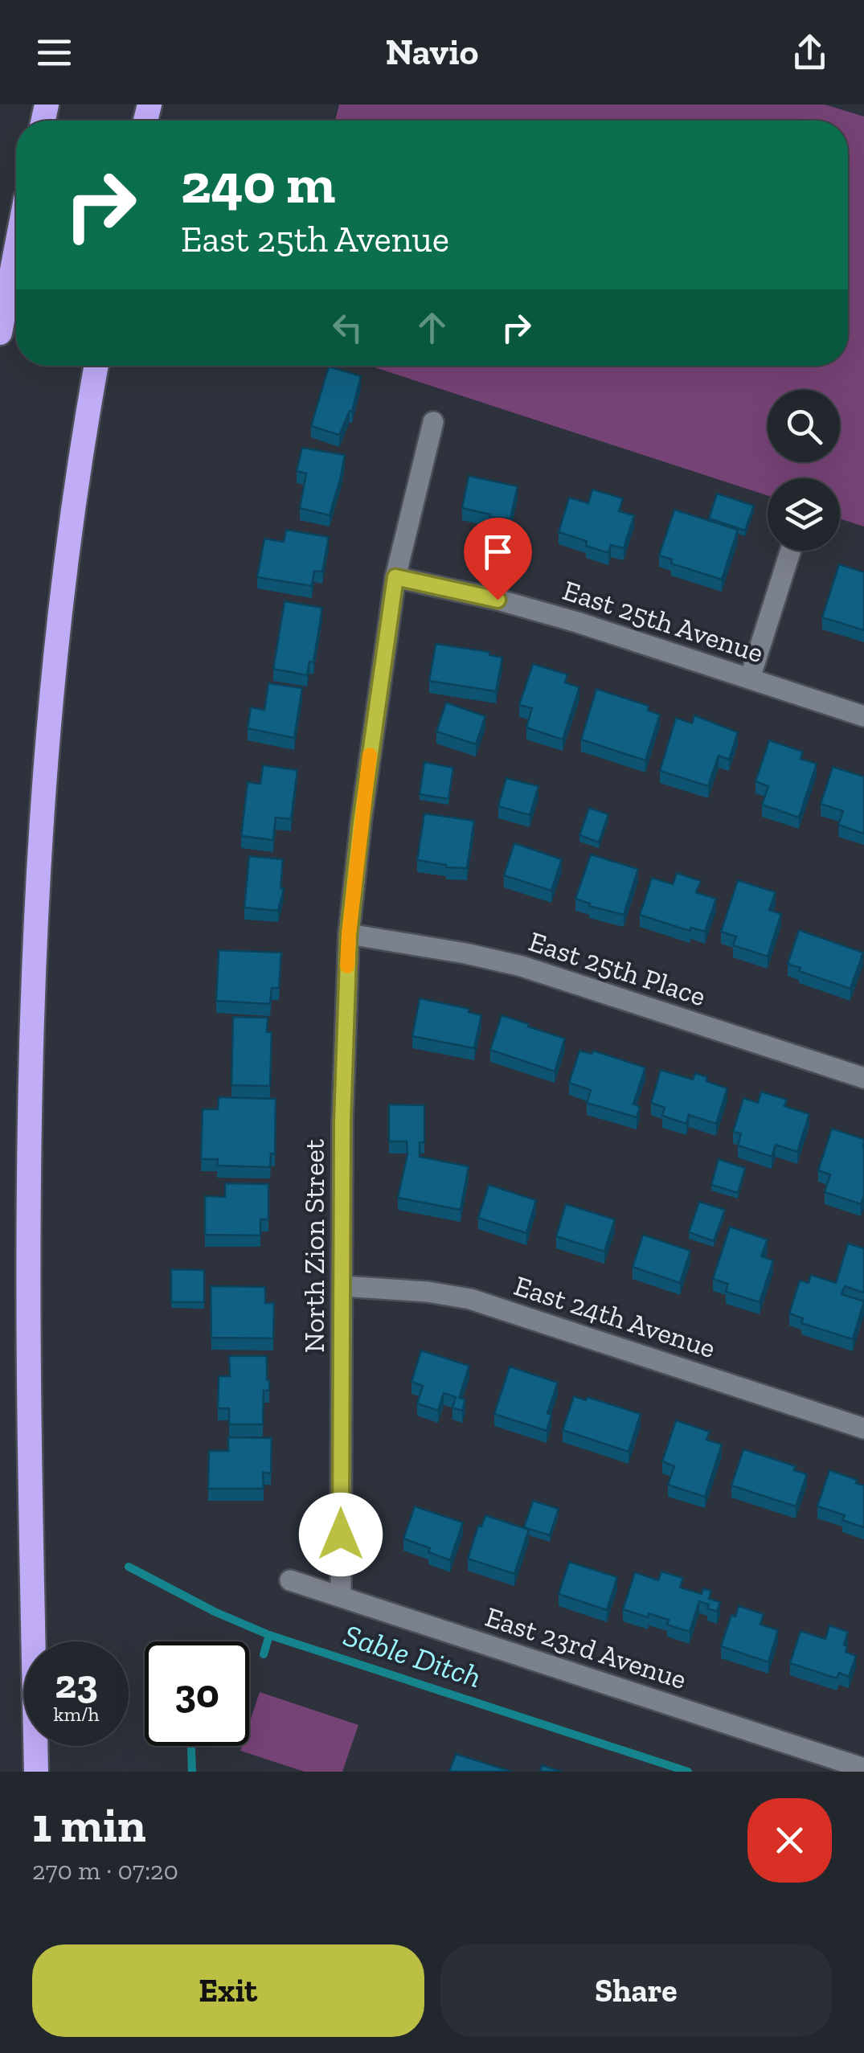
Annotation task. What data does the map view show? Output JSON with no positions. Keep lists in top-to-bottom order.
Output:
{
  "streets": {
    "street": [
      "East 25th Avenue",
      "East 25th Place",
      "North Zion Street",
      "East 24th Avenue",
      "East 23rd Avenue"
    ]
  },
  "crossings": [
    ["East 25th Avenue", "North Zion Street"],
    ["East 25th Place", "North Zion Street"],
    ["North Zion Street", "East 24th Avenue"],
    ["North Zion Street", "East 23rd Avenue"]
  ],
  "water": ["Sable Ditch"],
  "page": {
    "header": "Navio",
    "turn": ["240 m", "East 25th Avenue"],
    "speed": "23 km/h",
    "limit": "30",
    "heading": ["1 min", "270 m · 07:20"],
    "buttons": ["Exit", "Share"]
  }
}
